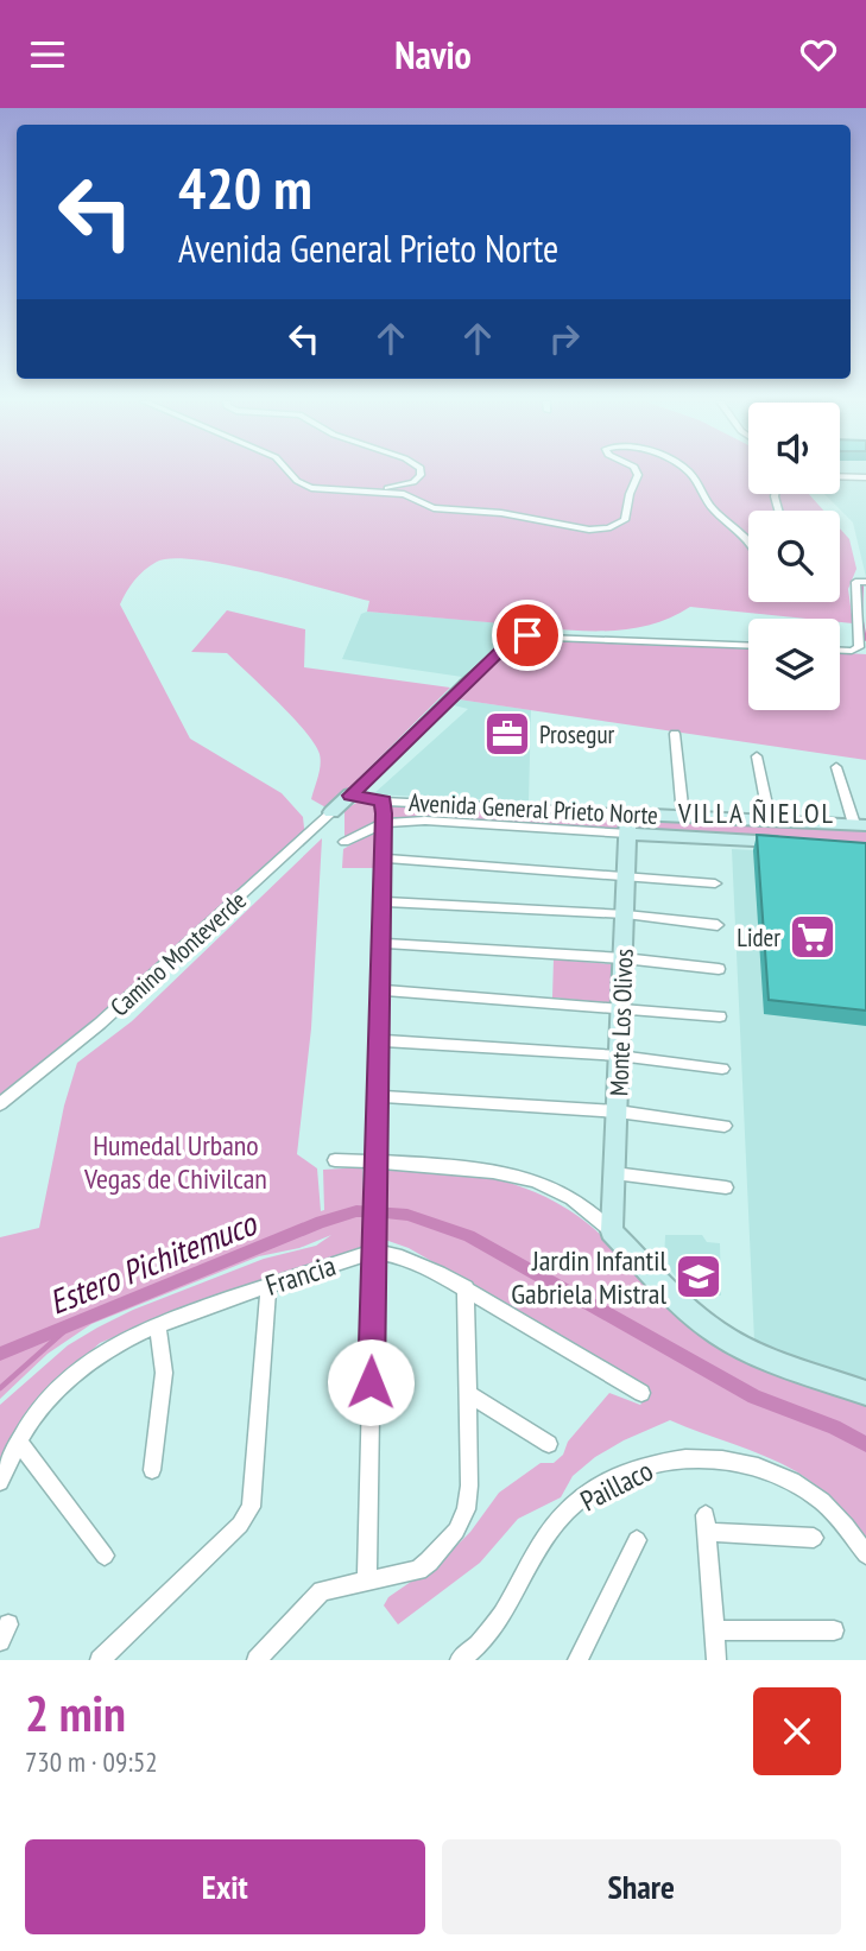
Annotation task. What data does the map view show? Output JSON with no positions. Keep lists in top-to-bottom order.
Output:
{
  "streets": {
    "street": [
      "Avenida General Prieto Norte",
      "Camino Monteverde",
      "Monte Los Olivos",
      "Francia",
      "Paillaco"
    ]
  },
  "crossings": [
    ["Avenida General Prieto Norte", "Camino Monteverde"],
    ["Avenida General Prieto Norte", "Monte Los Olivos"]
  ],
  "districts": ["VILLA ÑIELOL"],
  "water": ["Estero Pichitemuco"],
  "parks": ["Humedal Urbano Vegas de Chivilcan"],
  "places": {
    "office": ["Prosegur"],
    "supermarket": ["Lider"],
    "school or university": ["Jardin Infantil Gabriela Mistral"]
  },
  "page": {
    "header": "Navio",
    "turn": ["420 m", "Avenida General Prieto Norte"],
    "heading": ["2 min", "730 m · 09:52"],
    "buttons": ["Exit", "Share"]
  }
}
